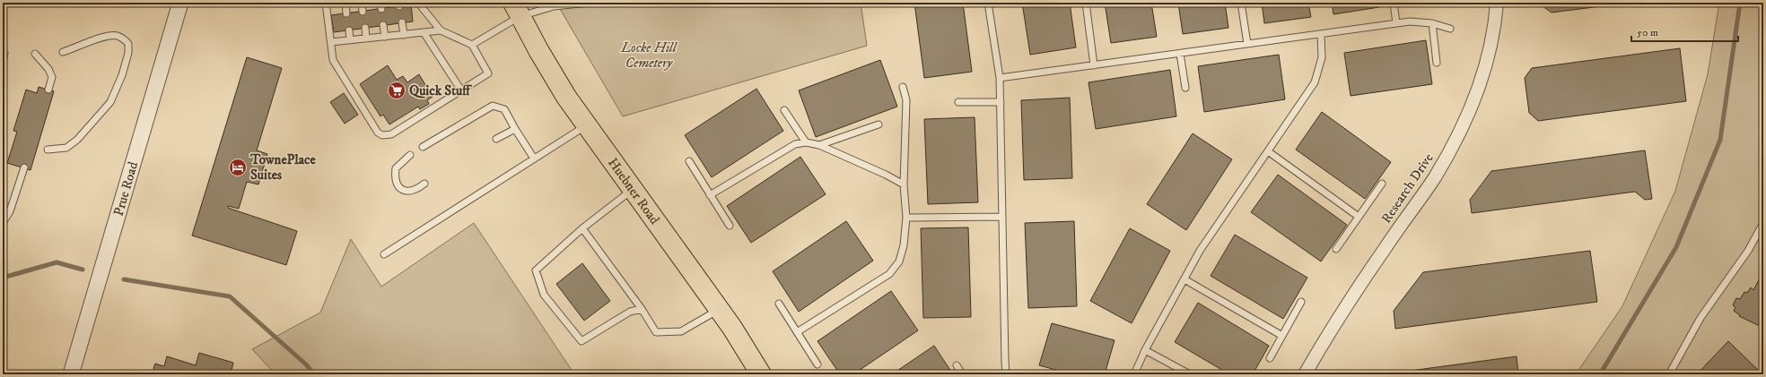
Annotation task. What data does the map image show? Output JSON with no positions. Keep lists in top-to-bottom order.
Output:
{
  "streets": {
    "main road": ["Huebner Road"],
    "street": ["Prue Road", "Research Drive"]
  },
  "parks": ["Locke Hill Cemetery"],
  "places": {
    "supermarket": ["Quick Stuff"],
    "hotel": ["TownePlace Suites"]
  },
  "scale_bar": "50 m"
}
